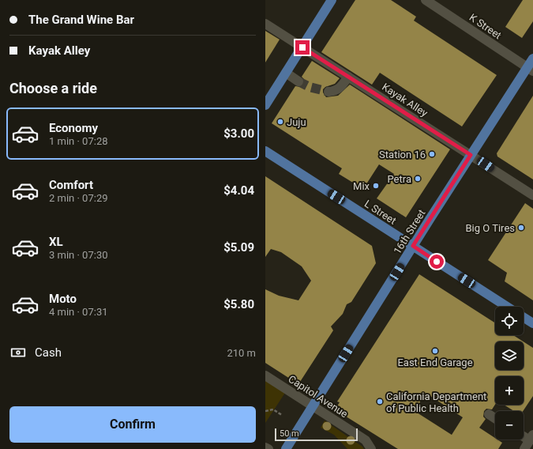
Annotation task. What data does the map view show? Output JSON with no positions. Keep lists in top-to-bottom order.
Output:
{
  "streets": {
    "main road": ["L Street", "16th Street"],
    "street": ["K Street", "Kayak Alley", "Capitol Avenue"]
  },
  "crossings": [
    ["K Street", "16th Street"],
    ["Kayak Alley", "16th Street"],
    ["L Street", "16th Street"],
    ["16th Street", "Capitol Avenue"]
  ],
  "places": [
    "Juju",
    "Station 16",
    "Petra",
    "Mix",
    "Big O Tires",
    "East End Garage",
    "California Department of Public Health"
  ],
  "scale_bar": "50 m",
  "page": {
    "banner": ["The Grand Wine Bar", "Kayak Alley"],
    "heading": "Choose a ride",
    "list": [
      {
        "name": "Economy",
        "note": "1 min · 07:28",
        "value": "$3.00"
      },
      {
        "name": "Comfort",
        "note": "2 min · 07:29",
        "value": "$4.04"
      },
      {
        "name": "XL",
        "note": "3 min · 07:30",
        "value": "$5.09"
      },
      {
        "name": "Moto",
        "note": "4 min · 07:31",
        "value": "$5.80"
      }
    ],
    "map_buttons": ["+", "−"],
    "pay": ["Cash", "210 m"],
    "buttons": "Confirm",
    "scale": "50 m"
  }
}
